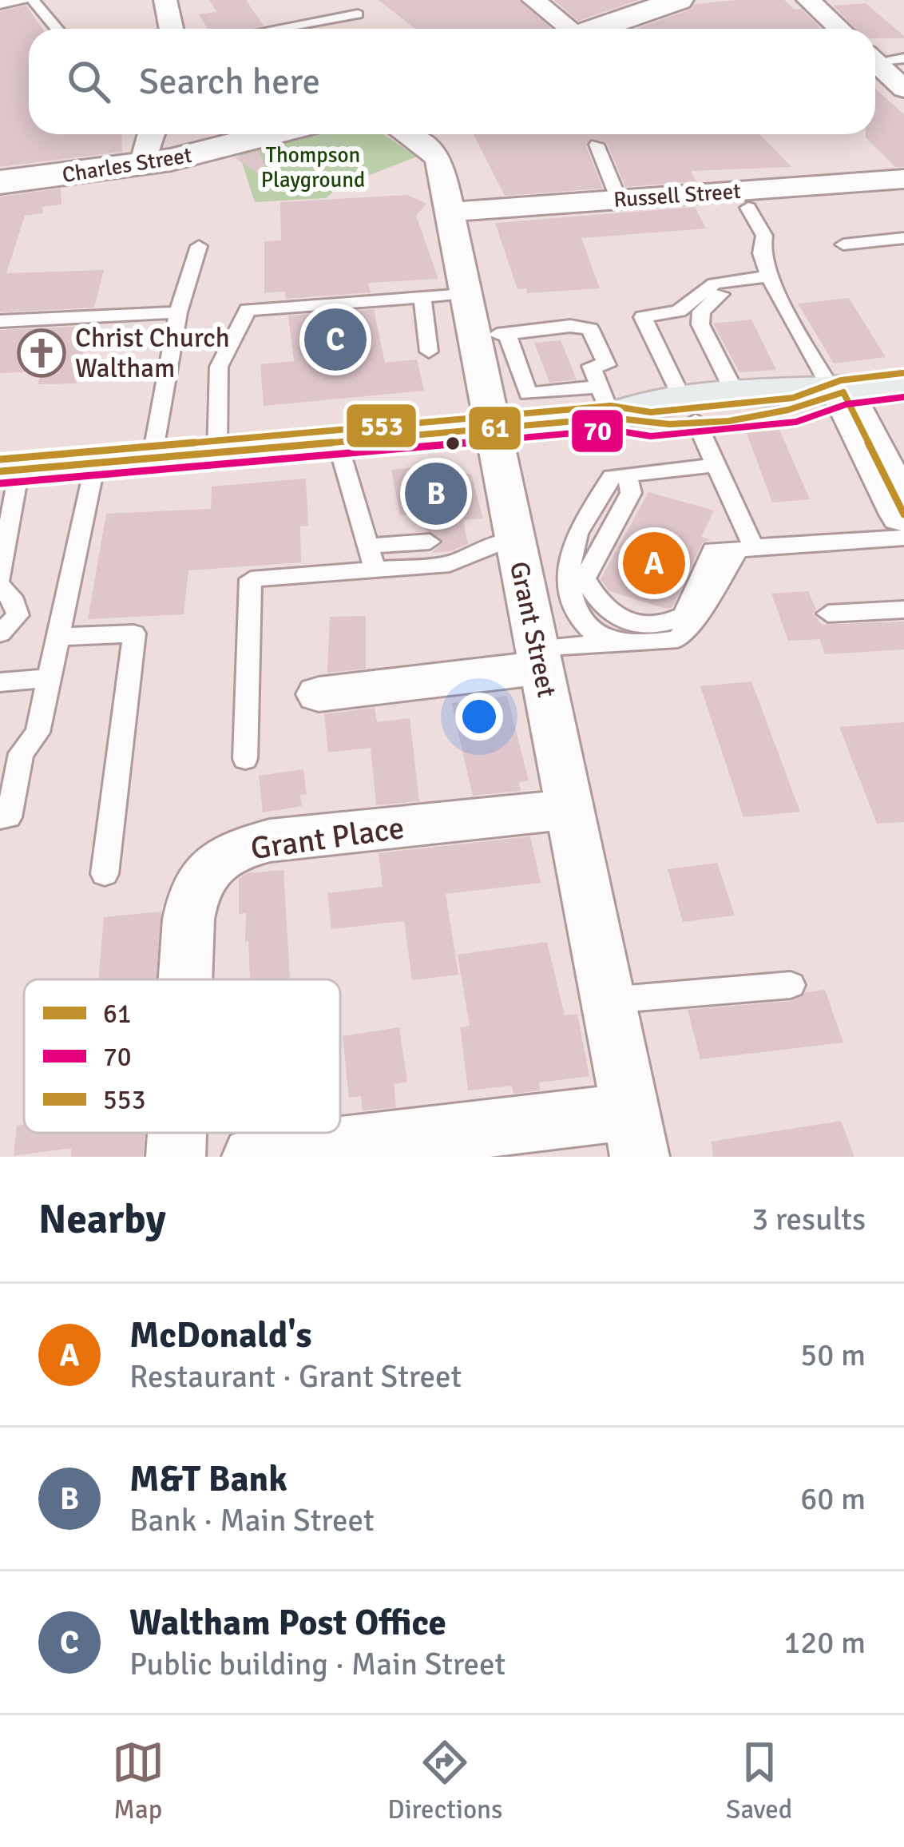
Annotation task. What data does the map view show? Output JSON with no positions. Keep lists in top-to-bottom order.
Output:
{
  "streets": {
    "street": [
      "Charles Street",
      "Russell Street",
      "Grant Street",
      "Grant Place"
    ]
  },
  "crossings": [
    ["Russell Street", "Grant Street"],
    ["Grant Street", "Grant Place"]
  ],
  "parks": ["Thompson Playground"],
  "places": {
    "church": ["Christ Church Waltham"]
  },
  "lines": ["transit line 553", "transit line 61", "transit line 70"],
  "legend": ["61", "70", "553"],
  "page": {
    "search": "Search here",
    "pins": ["C", "B", "A"],
    "heading": ["Nearby", "3 results"],
    "list": [
      {
        "mark": "A",
        "name": "McDonald's",
        "note": "Restaurant · Grant Street",
        "value": "50 m"
      },
      {
        "mark": "B",
        "name": "M&T Bank",
        "note": "Bank · Main Street",
        "value": "60 m"
      },
      {
        "mark": "C",
        "name": "Waltham Post Office",
        "note": "Public building · Main Street",
        "value": "120 m"
      }
    ],
    "nav": ["Map", "Directions", "Saved"]
  }
}
